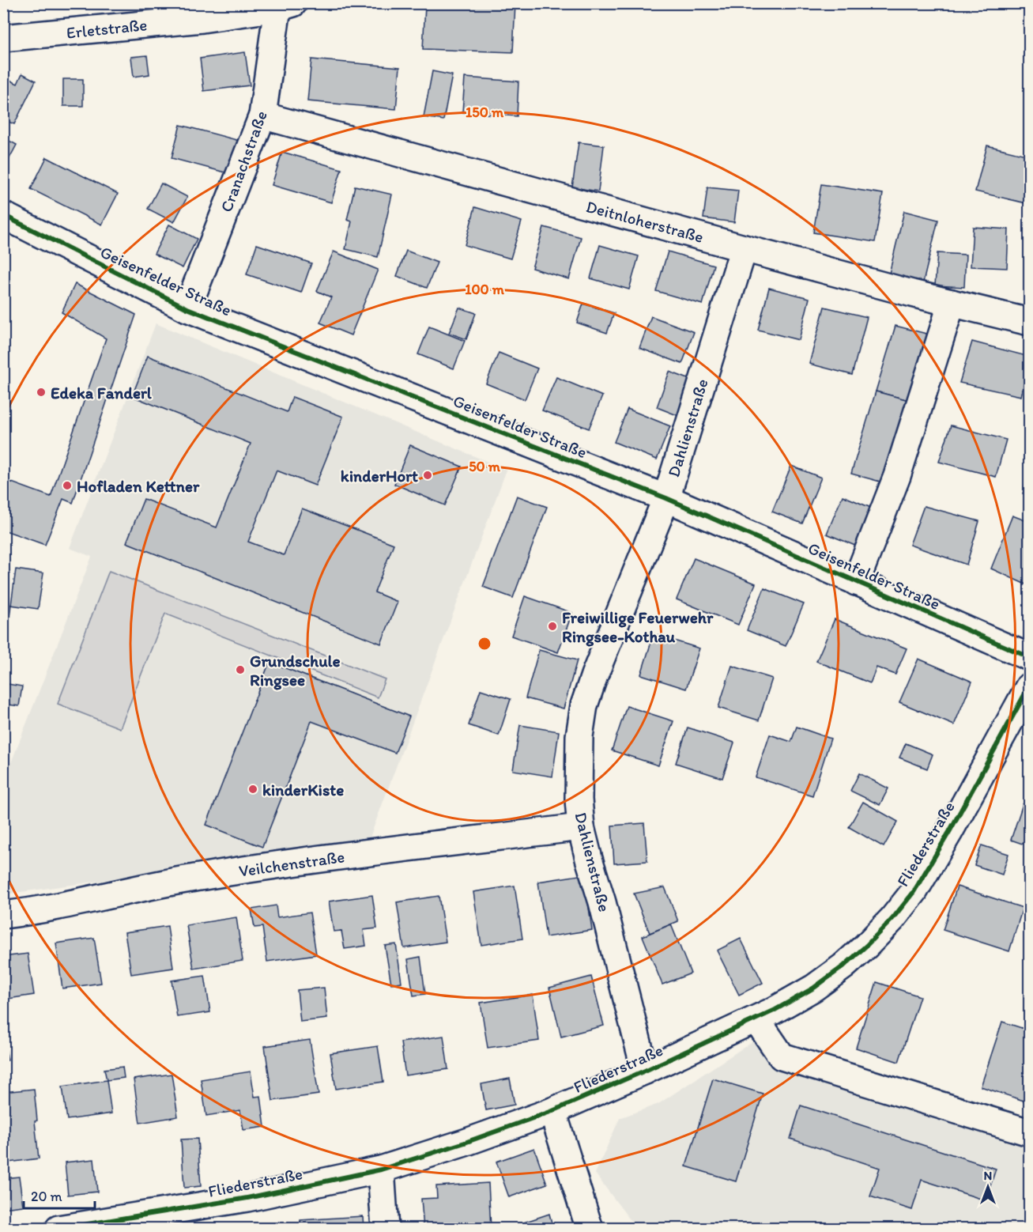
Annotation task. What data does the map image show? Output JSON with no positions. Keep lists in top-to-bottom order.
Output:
{
  "streets": {
    "street": [
      "Erletstraße",
      "Cranachstraße",
      "Deitnloherstraße",
      "Geisenfelder Straße",
      "Dahlienstraße",
      "Fliederstraße",
      "Veilchenstraße"
    ]
  },
  "crossings": [
    ["Erletstraße", "Cranachstraße"],
    ["Cranachstraße", "Deitnloherstraße"],
    ["Cranachstraße", "Geisenfelder Straße"],
    ["Deitnloherstraße", "Dahlienstraße"],
    ["Geisenfelder Straße", "Dahlienstraße"],
    ["Dahlienstraße", "Fliederstraße"],
    ["Dahlienstraße", "Veilchenstraße"]
  ],
  "places": [
    "Edeka Fanderl",
    "kinderHort",
    "Hofladen Kettner",
    "Freiwillige Feuerwehr Ringsee-Kothau",
    "Grundschule Ringsee",
    "kinderKiste"
  ],
  "scale_bar": "20 m",
  "north": "top",
  "rings": ["150 m", "100 m", "50 m"]
}
